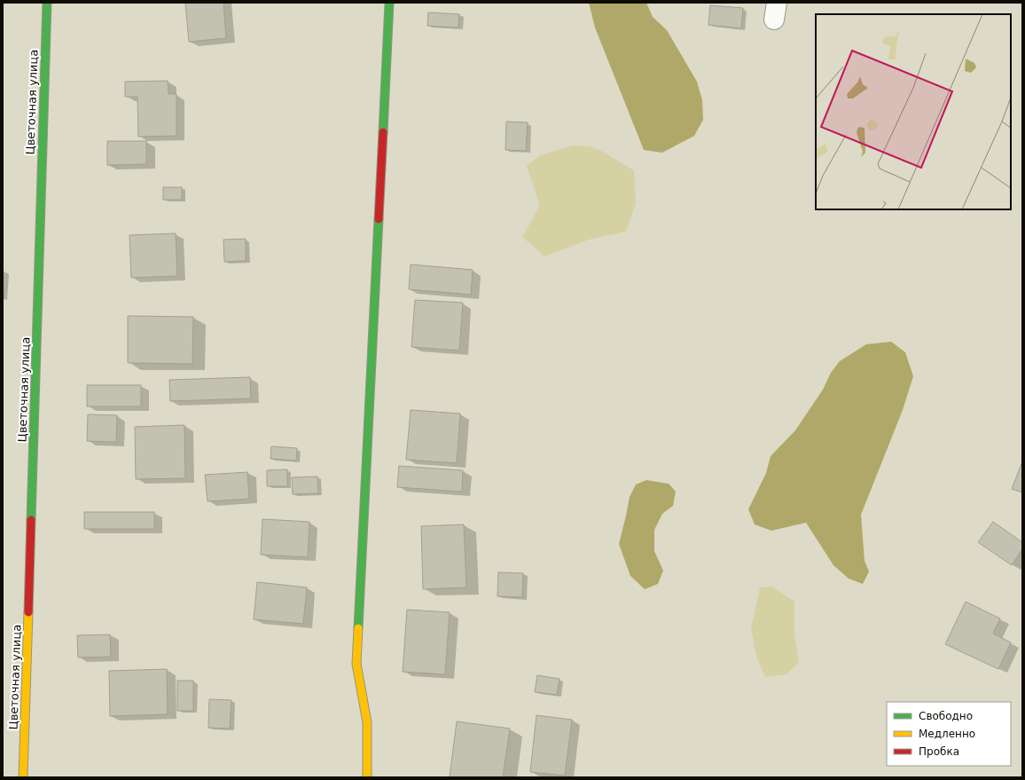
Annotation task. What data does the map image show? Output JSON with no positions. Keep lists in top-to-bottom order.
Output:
{
  "streets": {
    "street": ["Цветочная улица"]
  },
  "legend": ["Свободно", "Медленно", "Пробка"]
}
